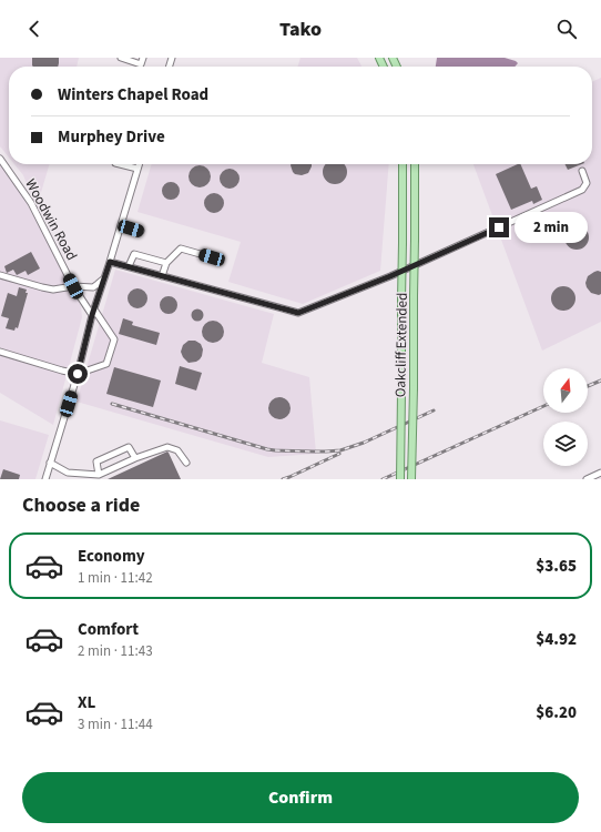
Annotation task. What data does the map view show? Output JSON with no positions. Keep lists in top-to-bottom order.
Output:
{
  "streets": {
    "main road": ["Oakcliff Extended"],
    "street": ["Woodwin Road"]
  },
  "north": "top",
  "page": {
    "header": "Tako",
    "banner": ["Winters Chapel Road", "Murphey Drive"],
    "bubble": "2 min",
    "heading": "Choose a ride",
    "list": [
      {
        "name": "Economy",
        "note": "1 min · 11:42",
        "value": "$3.65"
      },
      {
        "name": "Comfort",
        "note": "2 min · 11:43",
        "value": "$4.92"
      },
      {
        "name": "XL",
        "note": "3 min · 11:44",
        "value": "$6.20"
      }
    ],
    "buttons": "Confirm"
  }
}
